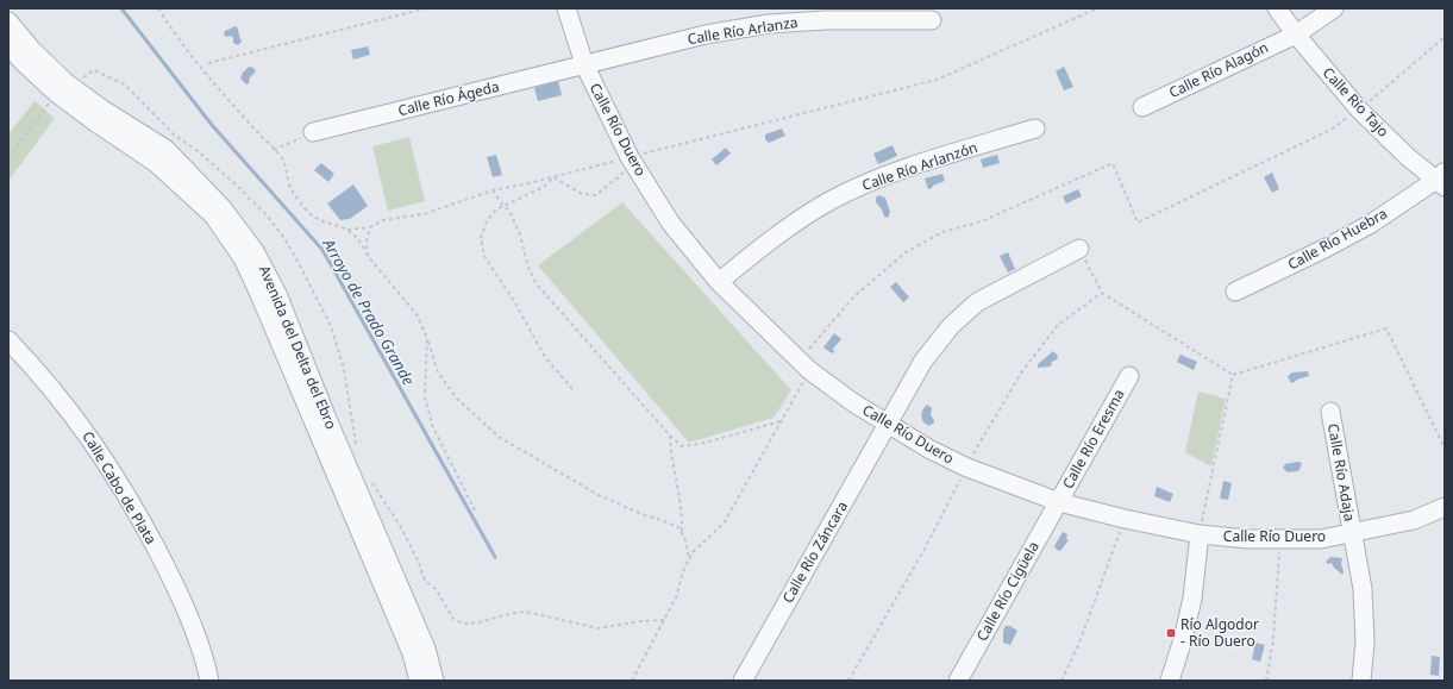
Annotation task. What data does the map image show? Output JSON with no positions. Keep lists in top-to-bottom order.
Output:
{
  "streets": {
    "street": [
      "Calle Río Arlanza",
      "Calle Río Alagón",
      "Calle Río Ágeda",
      "Calle Río Tajo",
      "Calle Río Duero",
      "Calle Río Arlanzón",
      "Calle Río Huebra",
      "Avenida del Delta del Ebro",
      "Calle Río Eresma",
      "Calle Río Adaja",
      "Calle Cabo de Plata",
      "Calle Río Záncara",
      "Calle Río Cigüela"
    ]
  },
  "crossings": [
    ["Calle Río Arlanza", "Calle Río Ágeda"],
    ["Calle Río Arlanza", "Calle Río Duero"],
    ["Calle Río Alagón", "Calle Río Tajo"],
    ["Calle Río Ágeda", "Calle Río Duero"],
    ["Calle Río Tajo", "Calle Río Huebra"],
    ["Calle Río Duero", "Calle Río Arlanzón"],
    ["Calle Río Duero", "Calle Río Eresma"],
    ["Calle Río Duero", "Calle Río Adaja"],
    ["Calle Río Duero", "Calle Río Záncara"],
    ["Calle Río Duero", "Calle Río Cigüela"],
    ["Calle Río Eresma", "Calle Río Cigüela"]
  ],
  "water": ["Arroyo de Prado Grande"],
  "places": {
    "transit": ["Río Algodor - Río Duero"]
  }
}
